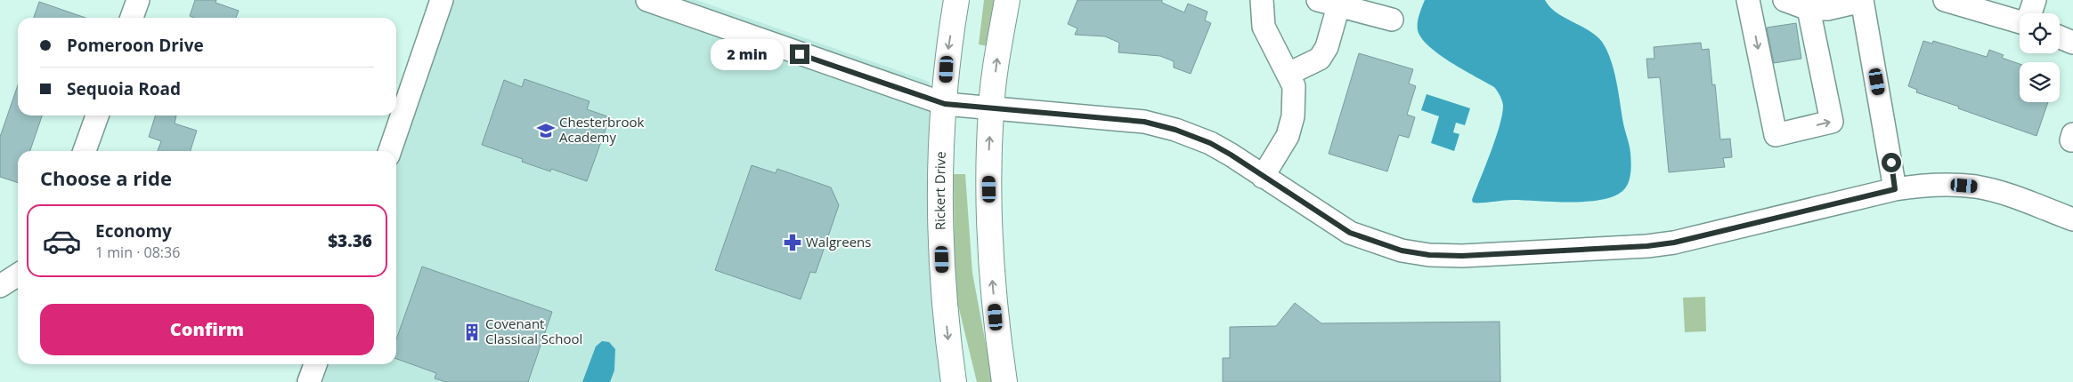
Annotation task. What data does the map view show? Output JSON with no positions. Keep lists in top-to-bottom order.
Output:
{
  "streets": {
    "street": ["Rickert Drive"]
  },
  "places": {
    "school or university": ["Chesterbrook Academy"],
    "pharmacy": ["Walgreens"],
    "building": ["Covenant Classical School"]
  },
  "page": {
    "banner": ["Pomeroon Drive", "Sequoia Road"],
    "bubble": "2 min",
    "heading": "Choose a ride",
    "list": [
      {
        "name": "Economy",
        "note": "1 min · 08:36",
        "value": "$3.36"
      }
    ],
    "buttons": "Confirm"
  }
}
